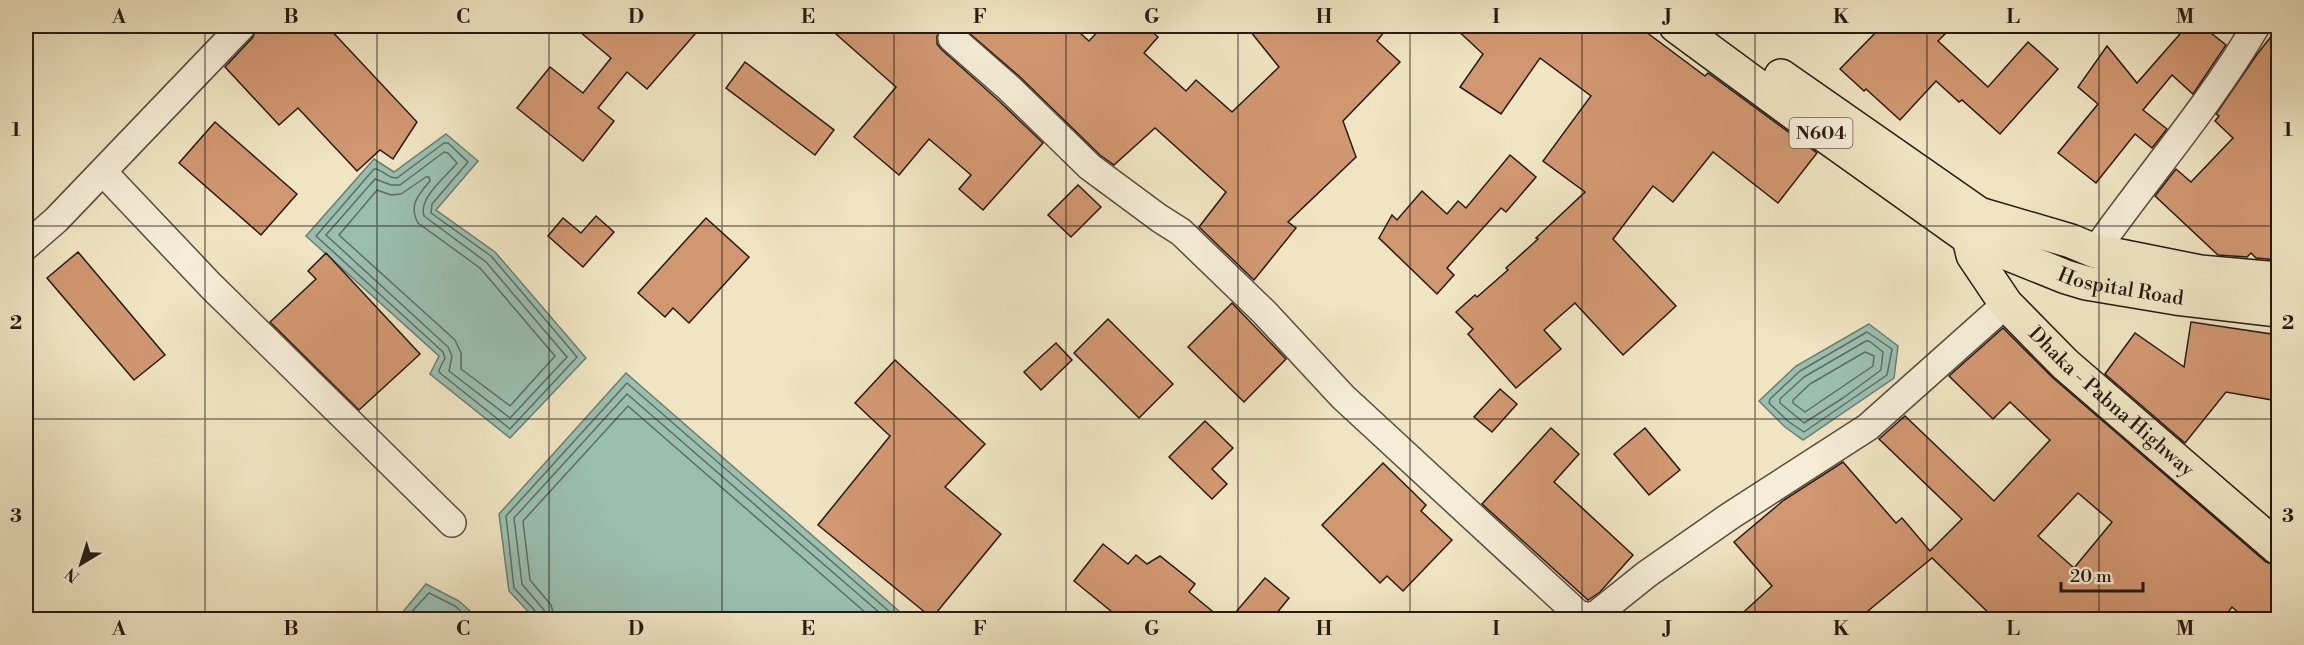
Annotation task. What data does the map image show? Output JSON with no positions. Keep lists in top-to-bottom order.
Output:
{
  "streets": {
    "main road": ["N604", "Hospital Road", "Dhaka - Pabna Highway"]
  },
  "crossings": [
    ["N604", "Hospital Road"],
    ["N604", "Dhaka - Pabna Highway"],
    ["Hospital Road", "Dhaka - Pabna Highway"]
  ],
  "scale_bar": "20 m",
  "north": "bottom left",
  "grid": {
    "columns": [
      "A",
      "B",
      "C",
      "D",
      "E",
      "F",
      "G",
      "H",
      "I",
      "J",
      "K",
      "L",
      "M"
    ],
    "rows": ["1", "2", "3"]
  }
}
